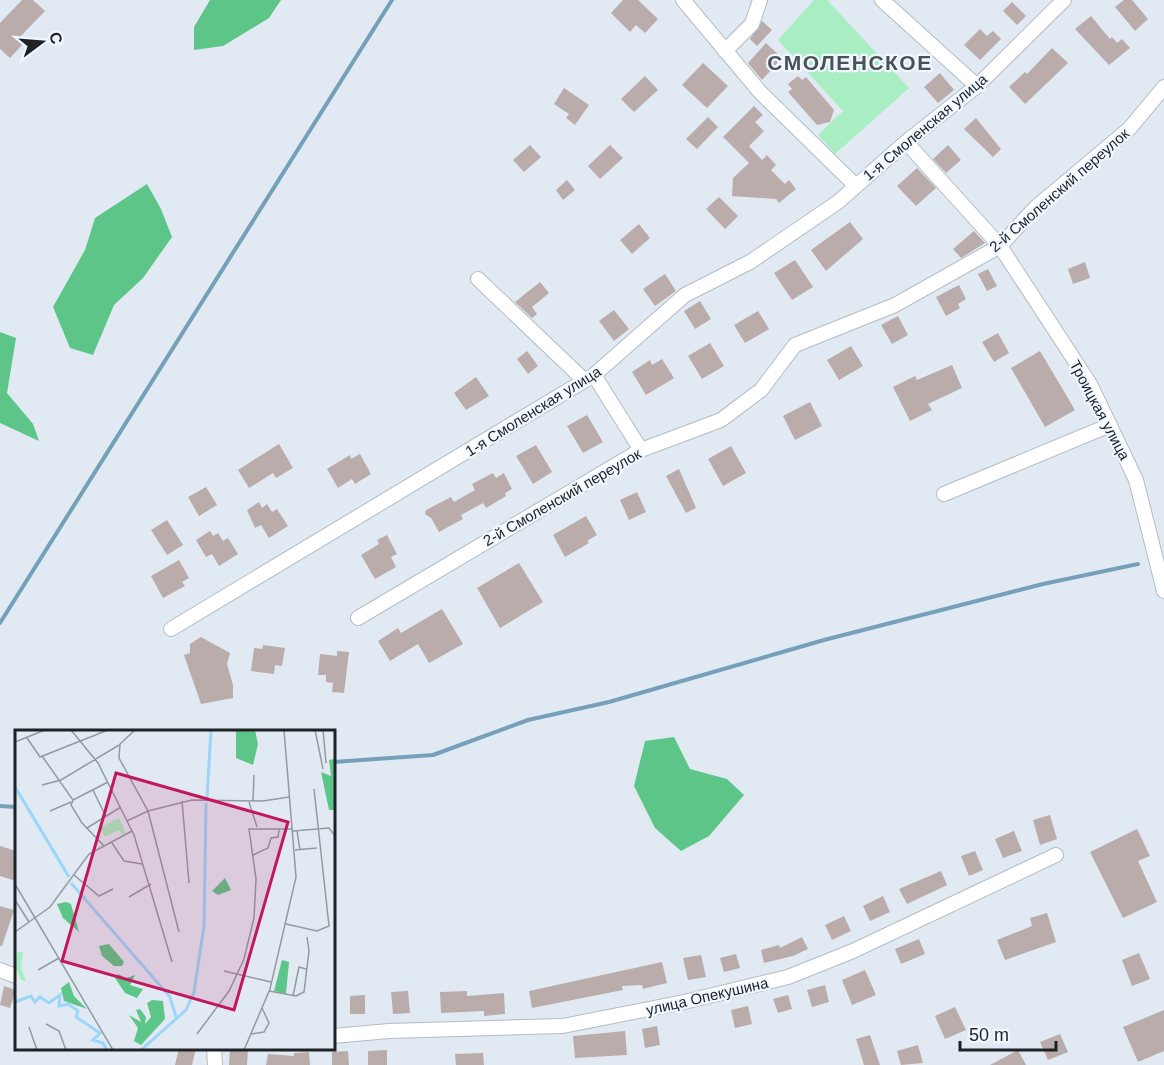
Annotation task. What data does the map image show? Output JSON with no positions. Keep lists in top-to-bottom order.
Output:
{
  "streets": {
    "street": [
      "1-я Смоленская улица",
      "2-й Смоленский переулок",
      "Троицкая улица",
      "улица Опекушина"
    ]
  },
  "crossings": [
    ["1-я Смоленская улица", "Троицкая улица"],
    ["2-й Смоленский переулок", "Троицкая улица"]
  ],
  "districts": ["СМОЛЕНСКОЕ"],
  "scale_bar": "50 m",
  "north": "right"
}
